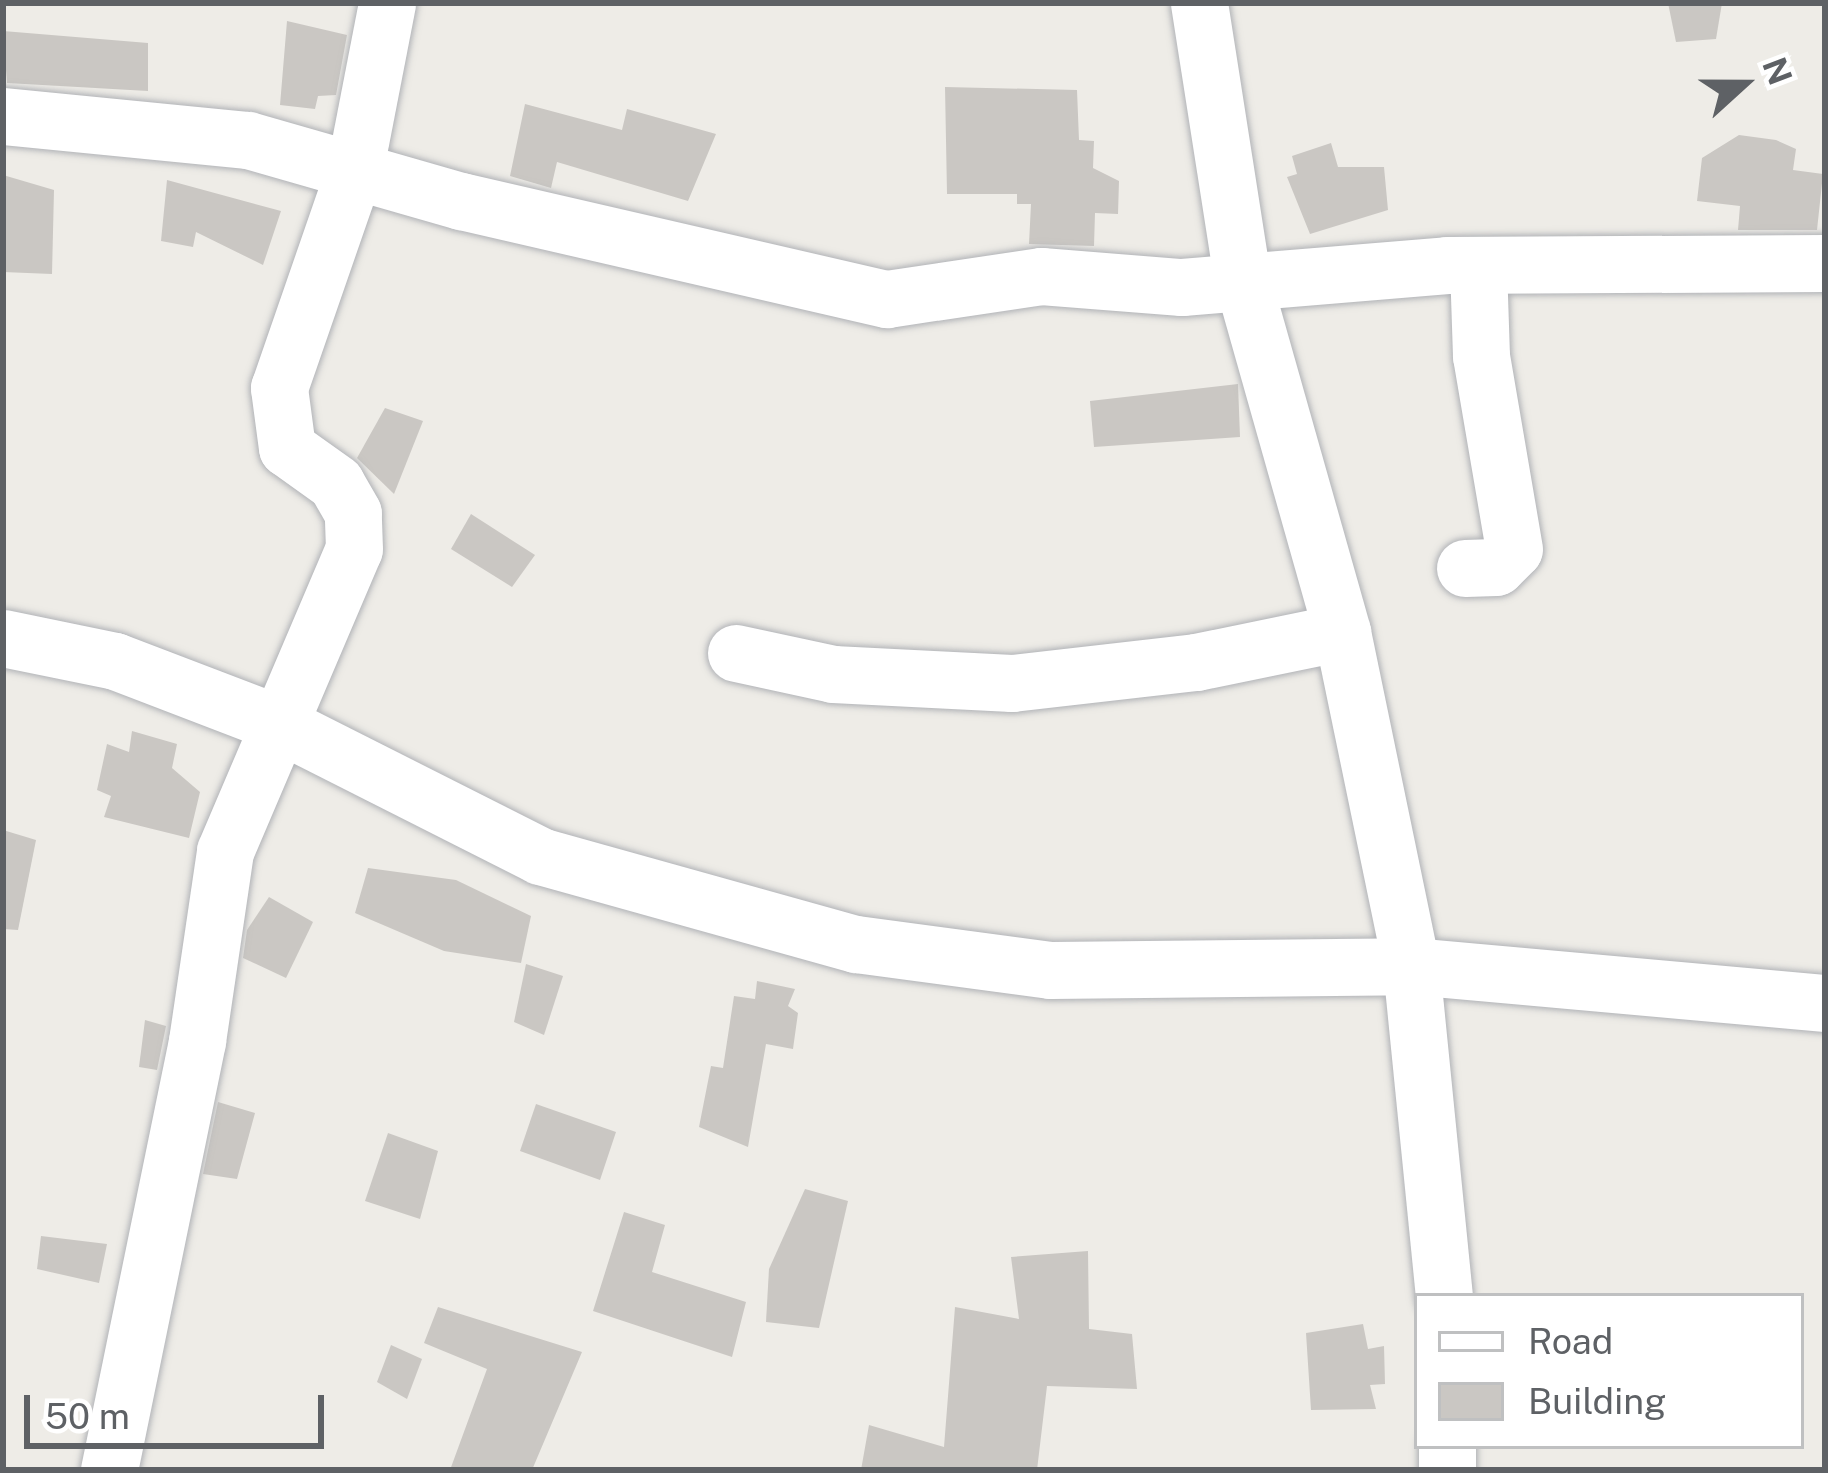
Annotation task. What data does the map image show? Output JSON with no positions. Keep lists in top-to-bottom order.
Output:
{
  "legend": ["Road", "Building"],
  "scale_bar": "50 m",
  "north": "right"
}
